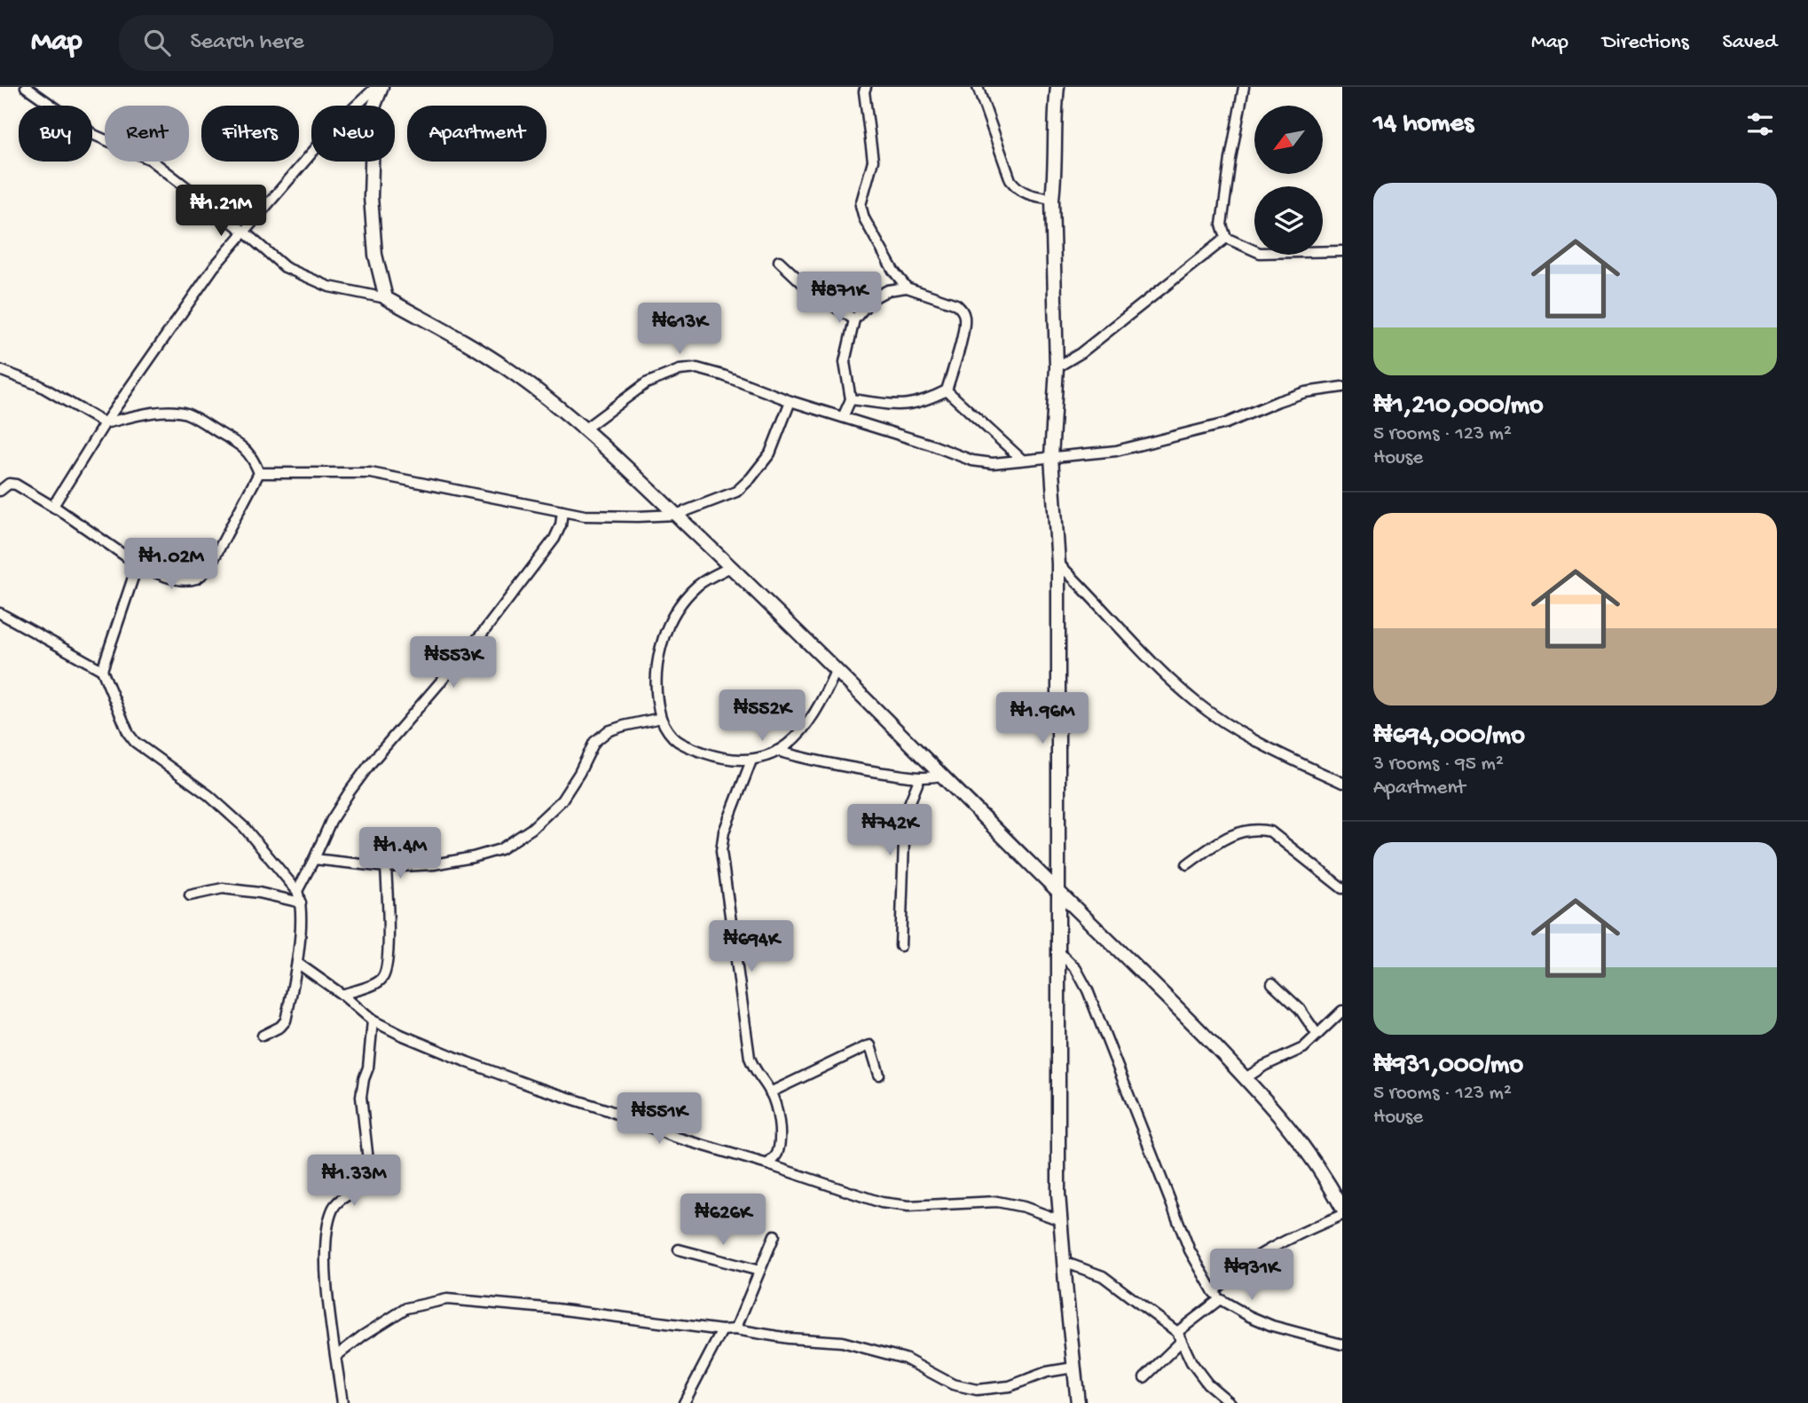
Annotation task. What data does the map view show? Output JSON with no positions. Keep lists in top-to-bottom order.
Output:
{
  "north": "bottom left",
  "page": {
    "header": "Map",
    "search": "Search here",
    "nav": ["Map", "Directions", "Saved"],
    "heading": "14 homes",
    "chip": [
      "Buy",
      "Rent",
      "Filters",
      "New",
      "Apartment"
    ],
    "list": [
      {
        "name": "₦1,210,000/mo",
        "note": "5 rooms · 123 m² · House"
      },
      {
        "name": "₦694,000/mo",
        "note": "3 rooms · 95 m² · Apartment"
      },
      {
        "name": "₦931,000/mo",
        "note": "5 rooms · 123 m² · House"
      }
    ],
    "price": [
      "₦1.21M",
      "₦871K",
      "₦613K",
      "₦1.02M",
      "₦553K",
      "₦552K",
      "₦1.96M",
      "₦742K",
      "₦1.4M",
      "₦694K",
      "₦551K",
      "₦1.33M",
      "₦626K",
      "₦931K"
    ]
  }
}
